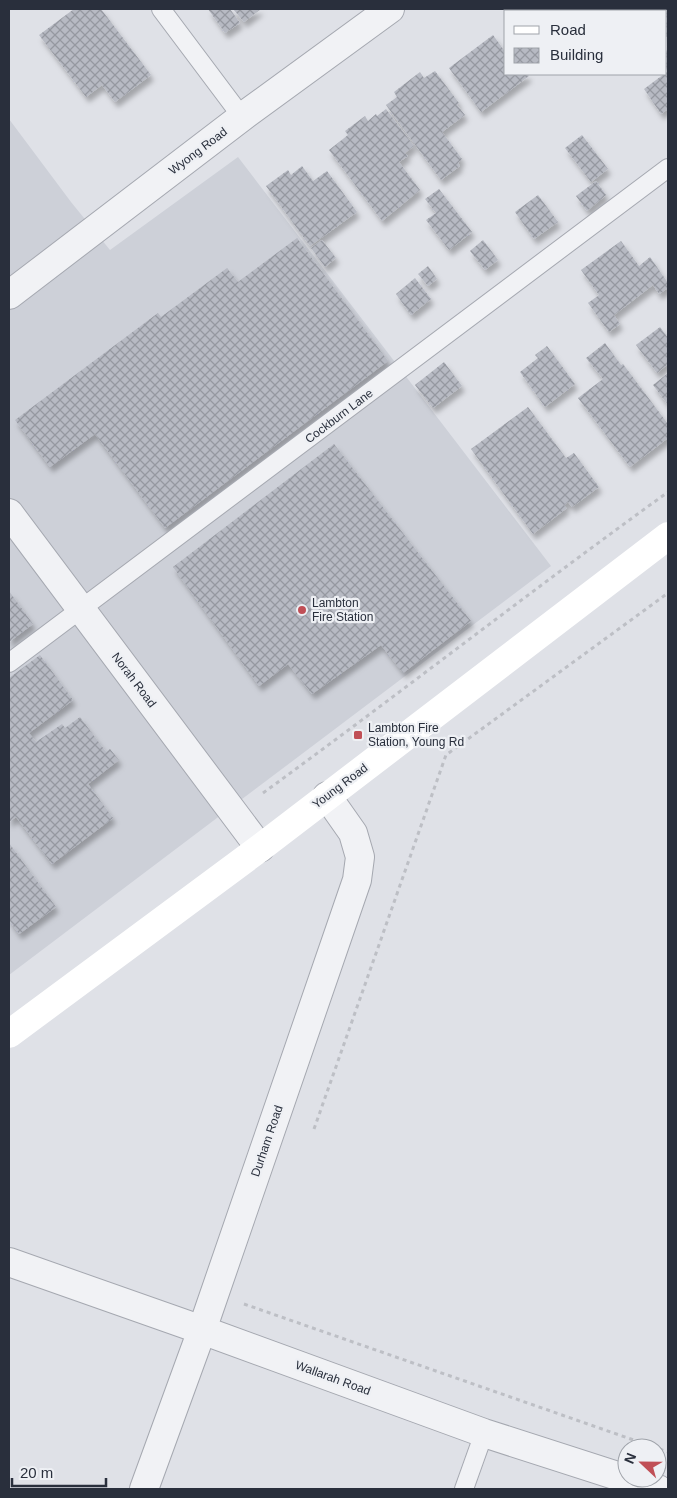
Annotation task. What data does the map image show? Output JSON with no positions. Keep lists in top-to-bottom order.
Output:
{
  "streets": {
    "street": [
      "Wyong Road",
      "Norah Road",
      "Young Road",
      "Durham Road",
      "Wallarah Road"
    ],
    "lane": ["Cockburn Lane"]
  },
  "crossings": [
    ["Cockburn Lane", "Norah Road"],
    ["Norah Road", "Young Road"],
    ["Young Road", "Durham Road"],
    ["Durham Road", "Wallarah Road"]
  ],
  "places": {
    "other": ["Lambton Fire Station"],
    "transit": ["Lambton Fire Station, Young Rd"]
  },
  "legend": ["Road", "Building"],
  "scale_bar": "20 m",
  "north": "left"
}
